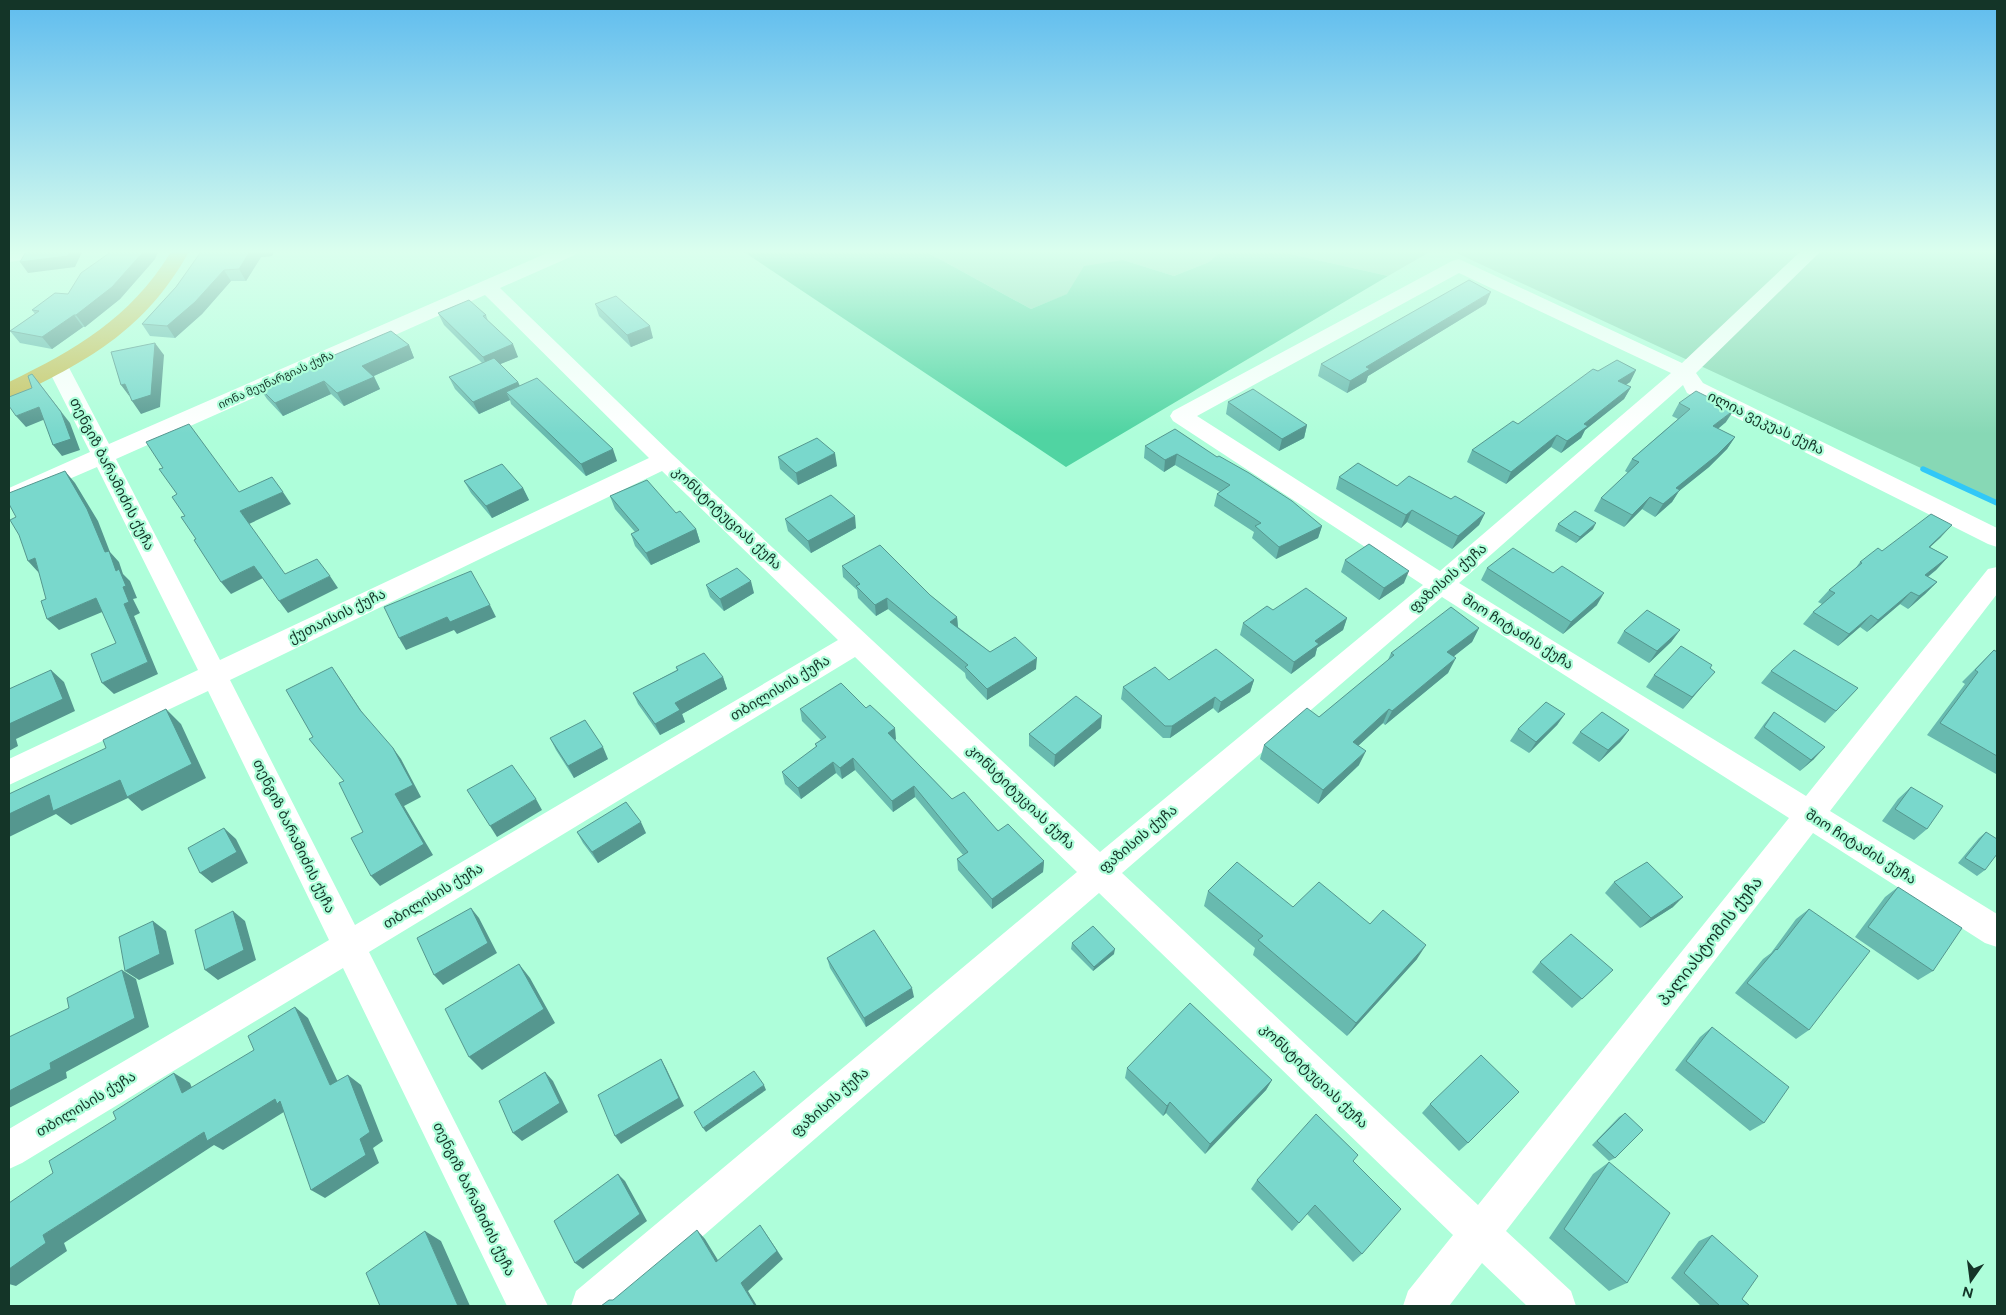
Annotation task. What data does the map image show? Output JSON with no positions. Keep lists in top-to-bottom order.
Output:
{
  "streets": {
    "street": [
      "იონა მეუნარგიას ქუჩა",
      "ილია ვეკუას ქუჩა",
      "თენგიზ ბარამიძის ქუჩა",
      "კონსტიტუციას ქუჩა",
      "ფაზისის ქუჩა",
      "ქუთაისის ქუჩა",
      "შიო ჩიტაძის ქუჩა",
      "თბილისის ქუჩა",
      "პალიასტომის ქუჩა"
    ]
  },
  "crossings": [
    ["იონა მეუნარგიას ქუჩა", "თენგიზ ბარამიძის ქუჩა"],
    ["ილია ვეკუას ქუჩა", "ფაზისის ქუჩა"],
    ["თენგიზ ბარამიძის ქუჩა", "ქუთაისის ქუჩა"],
    ["თენგიზ ბარამიძის ქუჩა", "თბილისის ქუჩა"],
    ["კონსტიტუციას ქუჩა", "ფაზისის ქუჩა"],
    ["კონსტიტუციას ქუჩა", "ქუთაისის ქუჩა"],
    ["კონსტიტუციას ქუჩა", "თბილისის ქუჩა"],
    ["კონსტიტუციას ქუჩა", "პალიასტომის ქუჩა"],
    ["ფაზისის ქუჩა", "შიო ჩიტაძის ქუჩა"],
    ["შიო ჩიტაძის ქუჩა", "პალიასტომის ქუჩა"]
  ],
  "north": "bottom"
}
